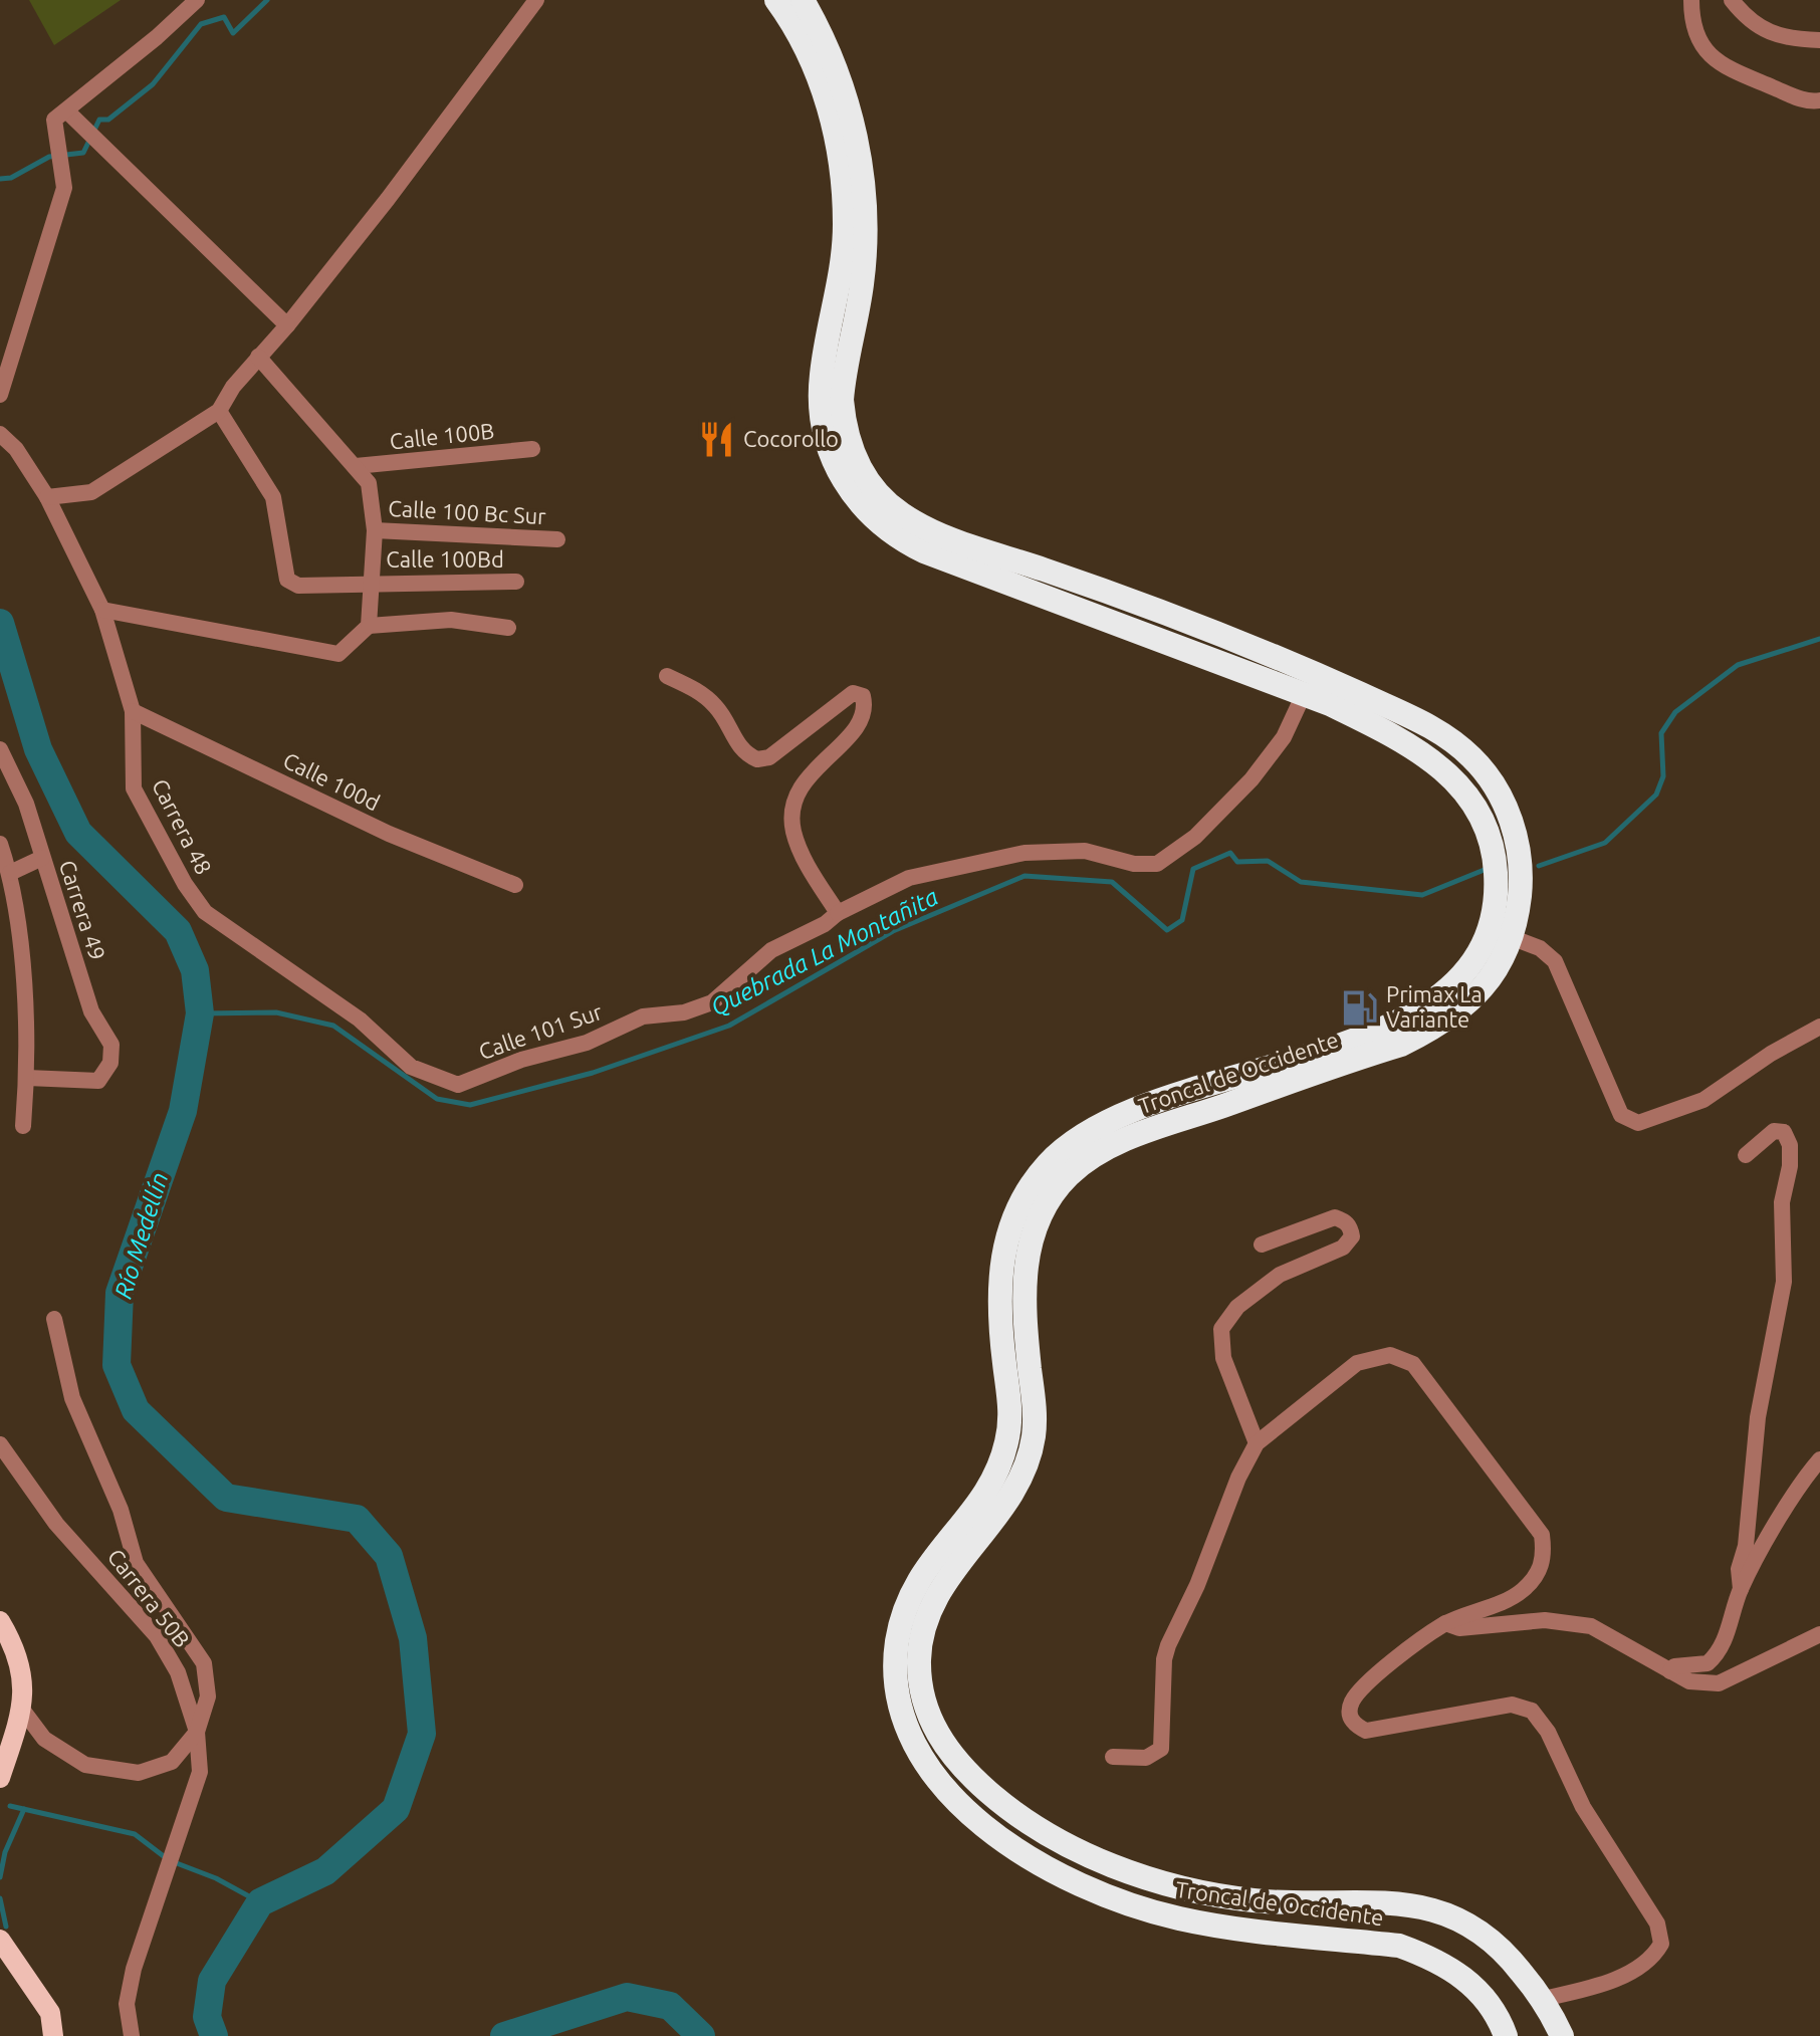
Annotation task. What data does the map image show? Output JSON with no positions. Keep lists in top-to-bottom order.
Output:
{
  "streets": {
    "highway": ["Troncal de Occidente"],
    "street": [
      "Calle 100B",
      "Calle 100 Bc Sur",
      "Calle 100Bd",
      "Calle 100d",
      "Carrera 48",
      "Carrera 49",
      "Calle 101 Sur",
      "Carrera 50B"
    ]
  },
  "crossings": [
    ["Calle 100d", "Carrera 48"],
    ["Carrera 48", "Calle 101 Sur"],
    ["Calle 101 Sur", "Troncal de Occidente"]
  ],
  "water": ["Quebrada La Montañita", "Río Medellín"],
  "places": {
    "restaurant": ["Cocorollo"],
    "fuel station": ["Primax La Variante"]
  }
}
